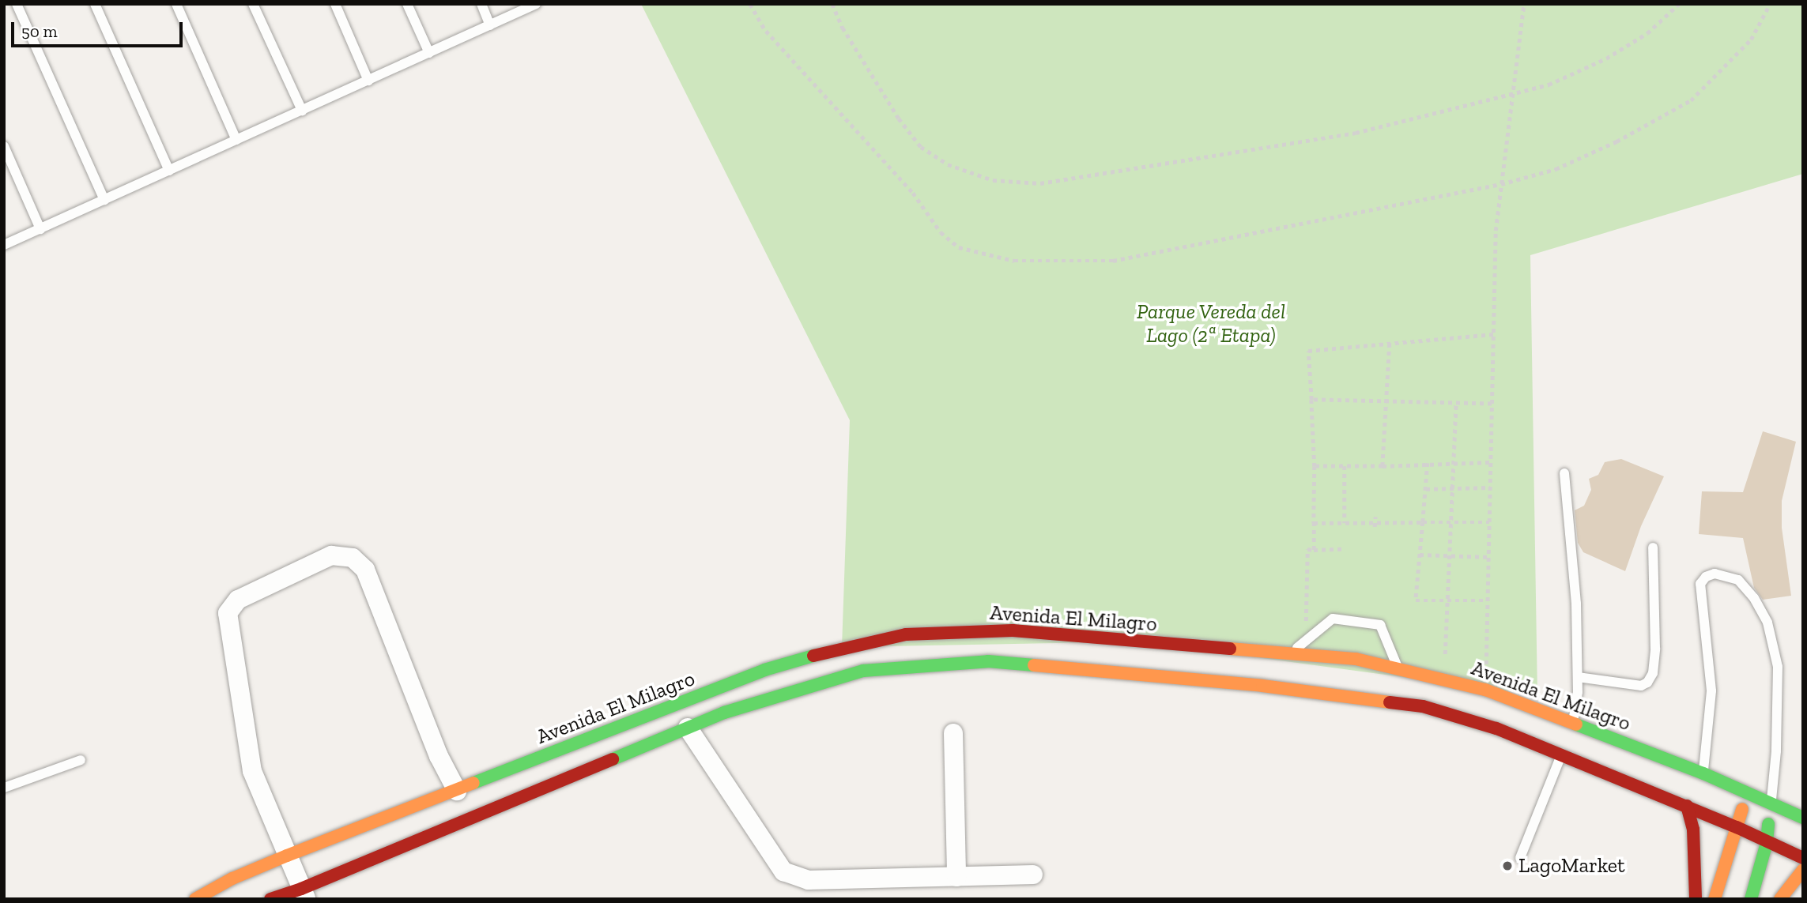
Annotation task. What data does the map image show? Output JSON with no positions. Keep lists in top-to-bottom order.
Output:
{
  "streets": {
    "main road": ["Avenida El Milagro"]
  },
  "parks": ["Parque Vereda del Lago (2ª Etapa)"],
  "places": ["LagoMarket"],
  "scale_bar": "50 m"
}
